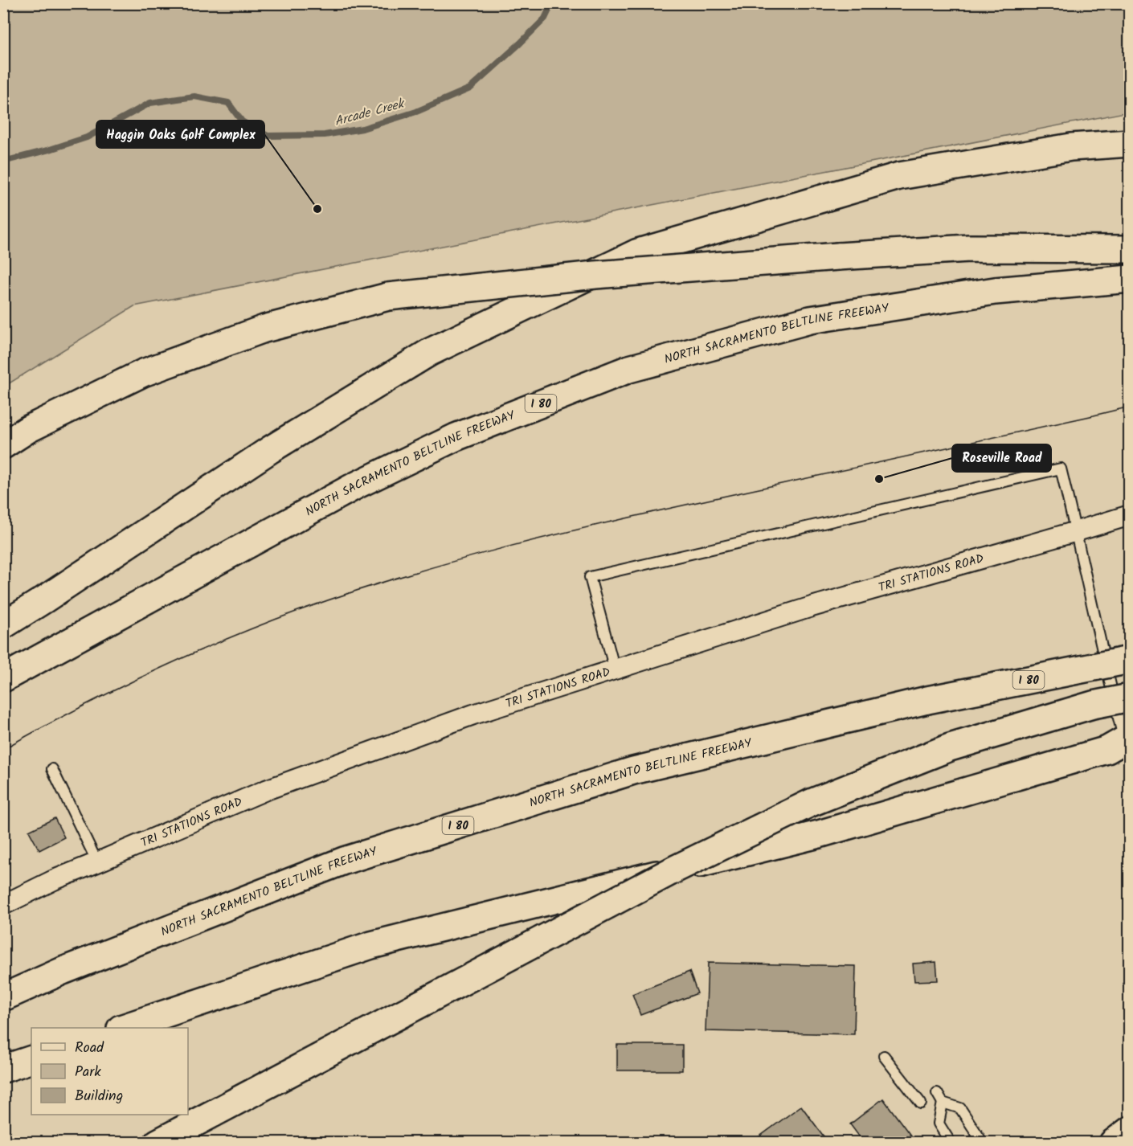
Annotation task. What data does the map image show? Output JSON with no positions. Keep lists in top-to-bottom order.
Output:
{
  "streets": {
    "main road": ["NORTH SACRAMENTO BELTLINE FREEWAY", "I 80"],
    "street": ["TRI STATIONS ROAD"]
  },
  "water": ["Arcade Creek"],
  "places": ["Haggin Oaks Golf Complex", "Roseville Road"],
  "legend": ["Road", "Park", "Building"]
}
